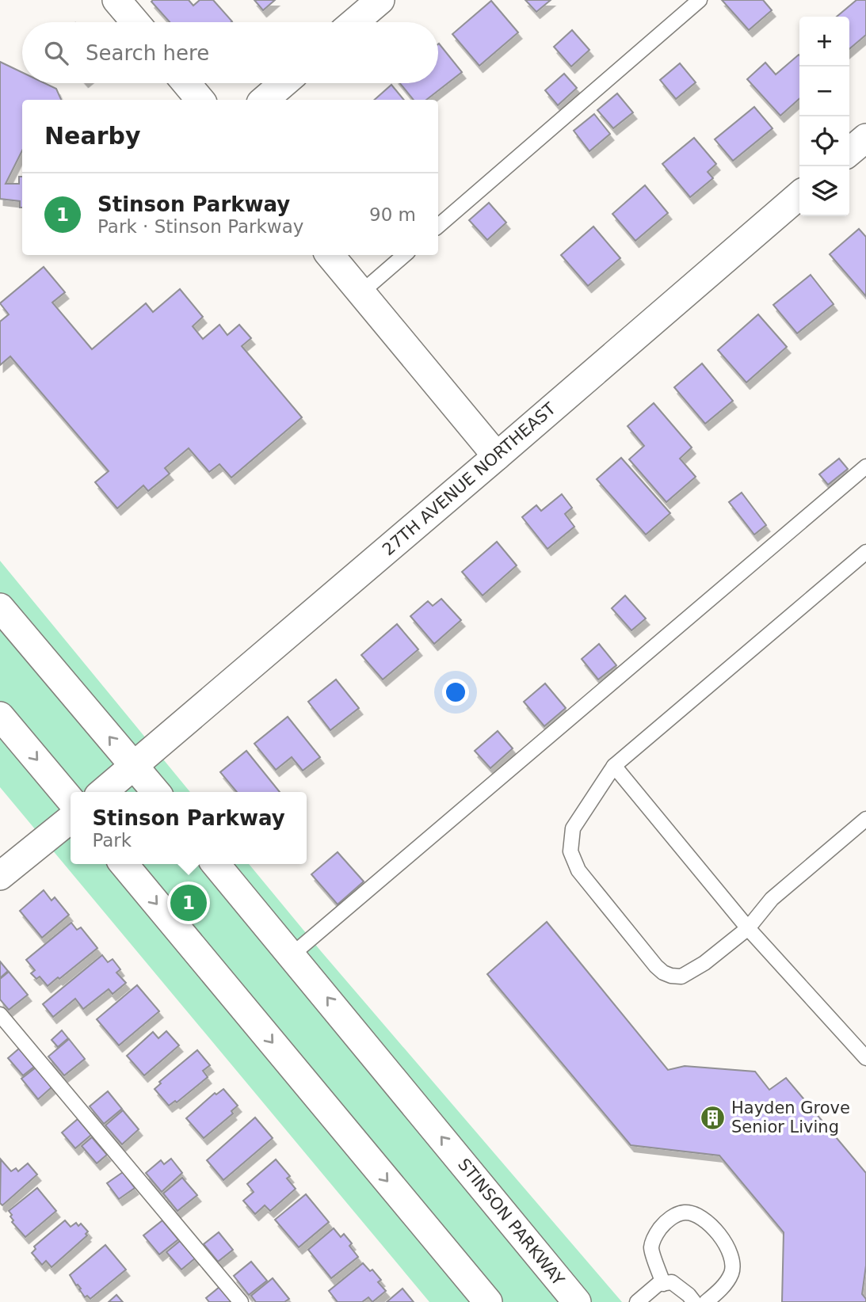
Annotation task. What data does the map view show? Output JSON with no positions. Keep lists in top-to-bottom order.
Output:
{
  "streets": {
    "street": ["27TH AVENUE NORTHEAST", "STINSON PARKWAY"]
  },
  "places": {
    "building": ["Hayden Grove Senior Living"]
  },
  "page": {
    "map_buttons": ["+", "−"],
    "search": "Search here",
    "heading": "Nearby",
    "list": [
      {
        "mark": "1",
        "name": "Stinson Parkway",
        "note": "Park · Stinson Parkway",
        "value": "90 m"
      }
    ],
    "popup": ["Stinson Parkway", "Park"],
    "pins": "1"
  }
}
